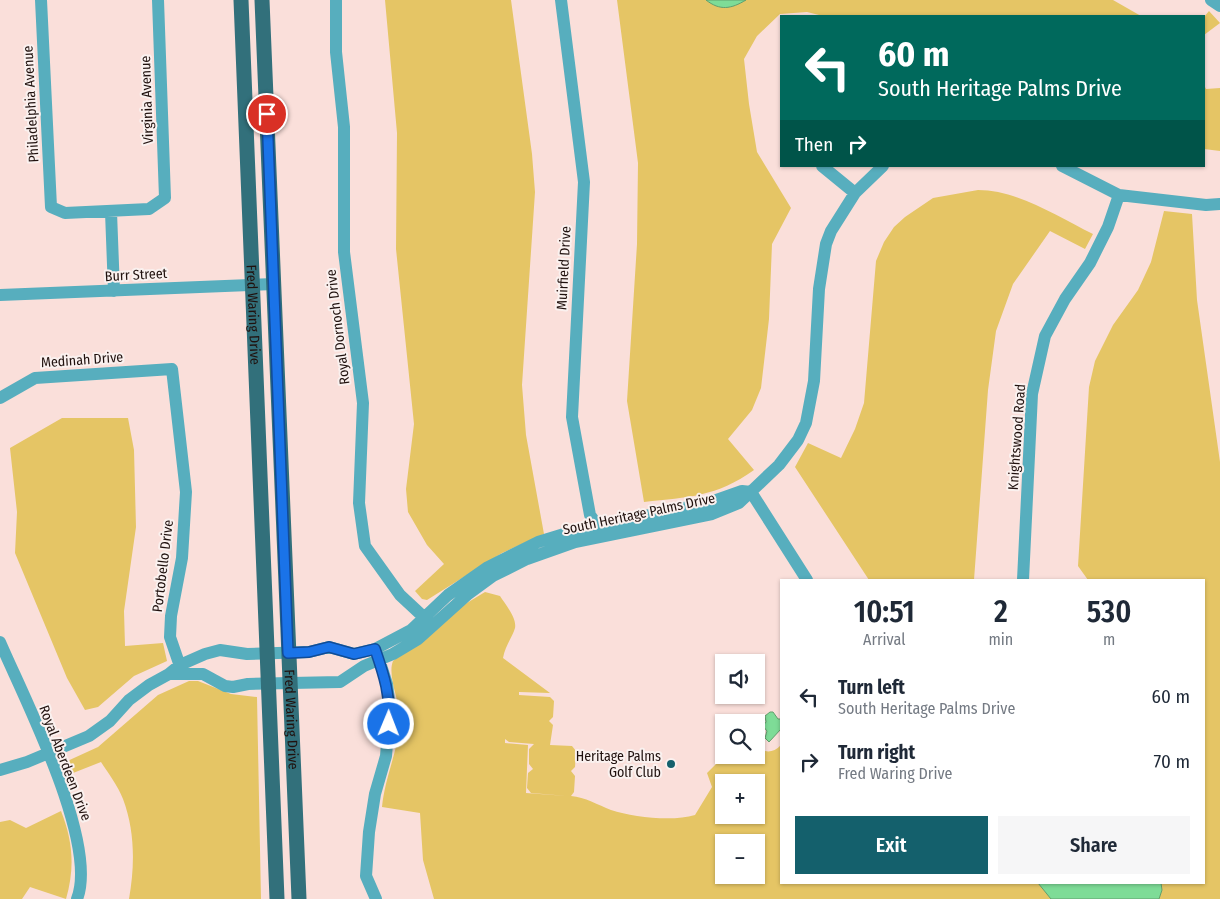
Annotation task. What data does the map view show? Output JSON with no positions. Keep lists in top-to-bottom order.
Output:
{
  "streets": {
    "main road": ["Fred Waring Drive"],
    "street": [
      "Virginia Avenue",
      "Philadelphia Avenue",
      "Muirfield Drive",
      "Burr Street",
      "Royal Dornoch Drive",
      "Medinah Drive",
      "Knightswood Road",
      "South Heritage Palms Drive",
      "Portobello Drive",
      "Royal Aberdeen Drive"
    ]
  },
  "crossings": [
    ["Virginia Avenue", "Philadelphia Avenue"],
    ["Muirfield Drive", "South Heritage Palms Drive"],
    ["Burr Street", "Fred Waring Drive"],
    ["Fred Waring Drive", "South Heritage Palms Drive"],
    ["Royal Dornoch Drive", "South Heritage Palms Drive"],
    ["Medinah Drive", "Portobello Drive"],
    ["South Heritage Palms Drive", "Portobello Drive"],
    ["South Heritage Palms Drive", "Royal Aberdeen Drive"]
  ],
  "places": ["Heritage Palms Golf Club"],
  "page": {
    "turn": ["60 m", "South Heritage Palms Drive"],
    "then": "Then",
    "eta": [
      "10:51",
      "Arrival",
      "2",
      "min",
      "530",
      "m"
    ],
    "map_buttons": ["+", "−"],
    "list": [
      {
        "name": "Turn left",
        "note": "South Heritage Palms Drive",
        "value": "60 m"
      },
      {
        "name": "Turn right",
        "note": "Fred Waring Drive",
        "value": "70 m"
      }
    ],
    "buttons": ["Exit", "Share"]
  }
}
